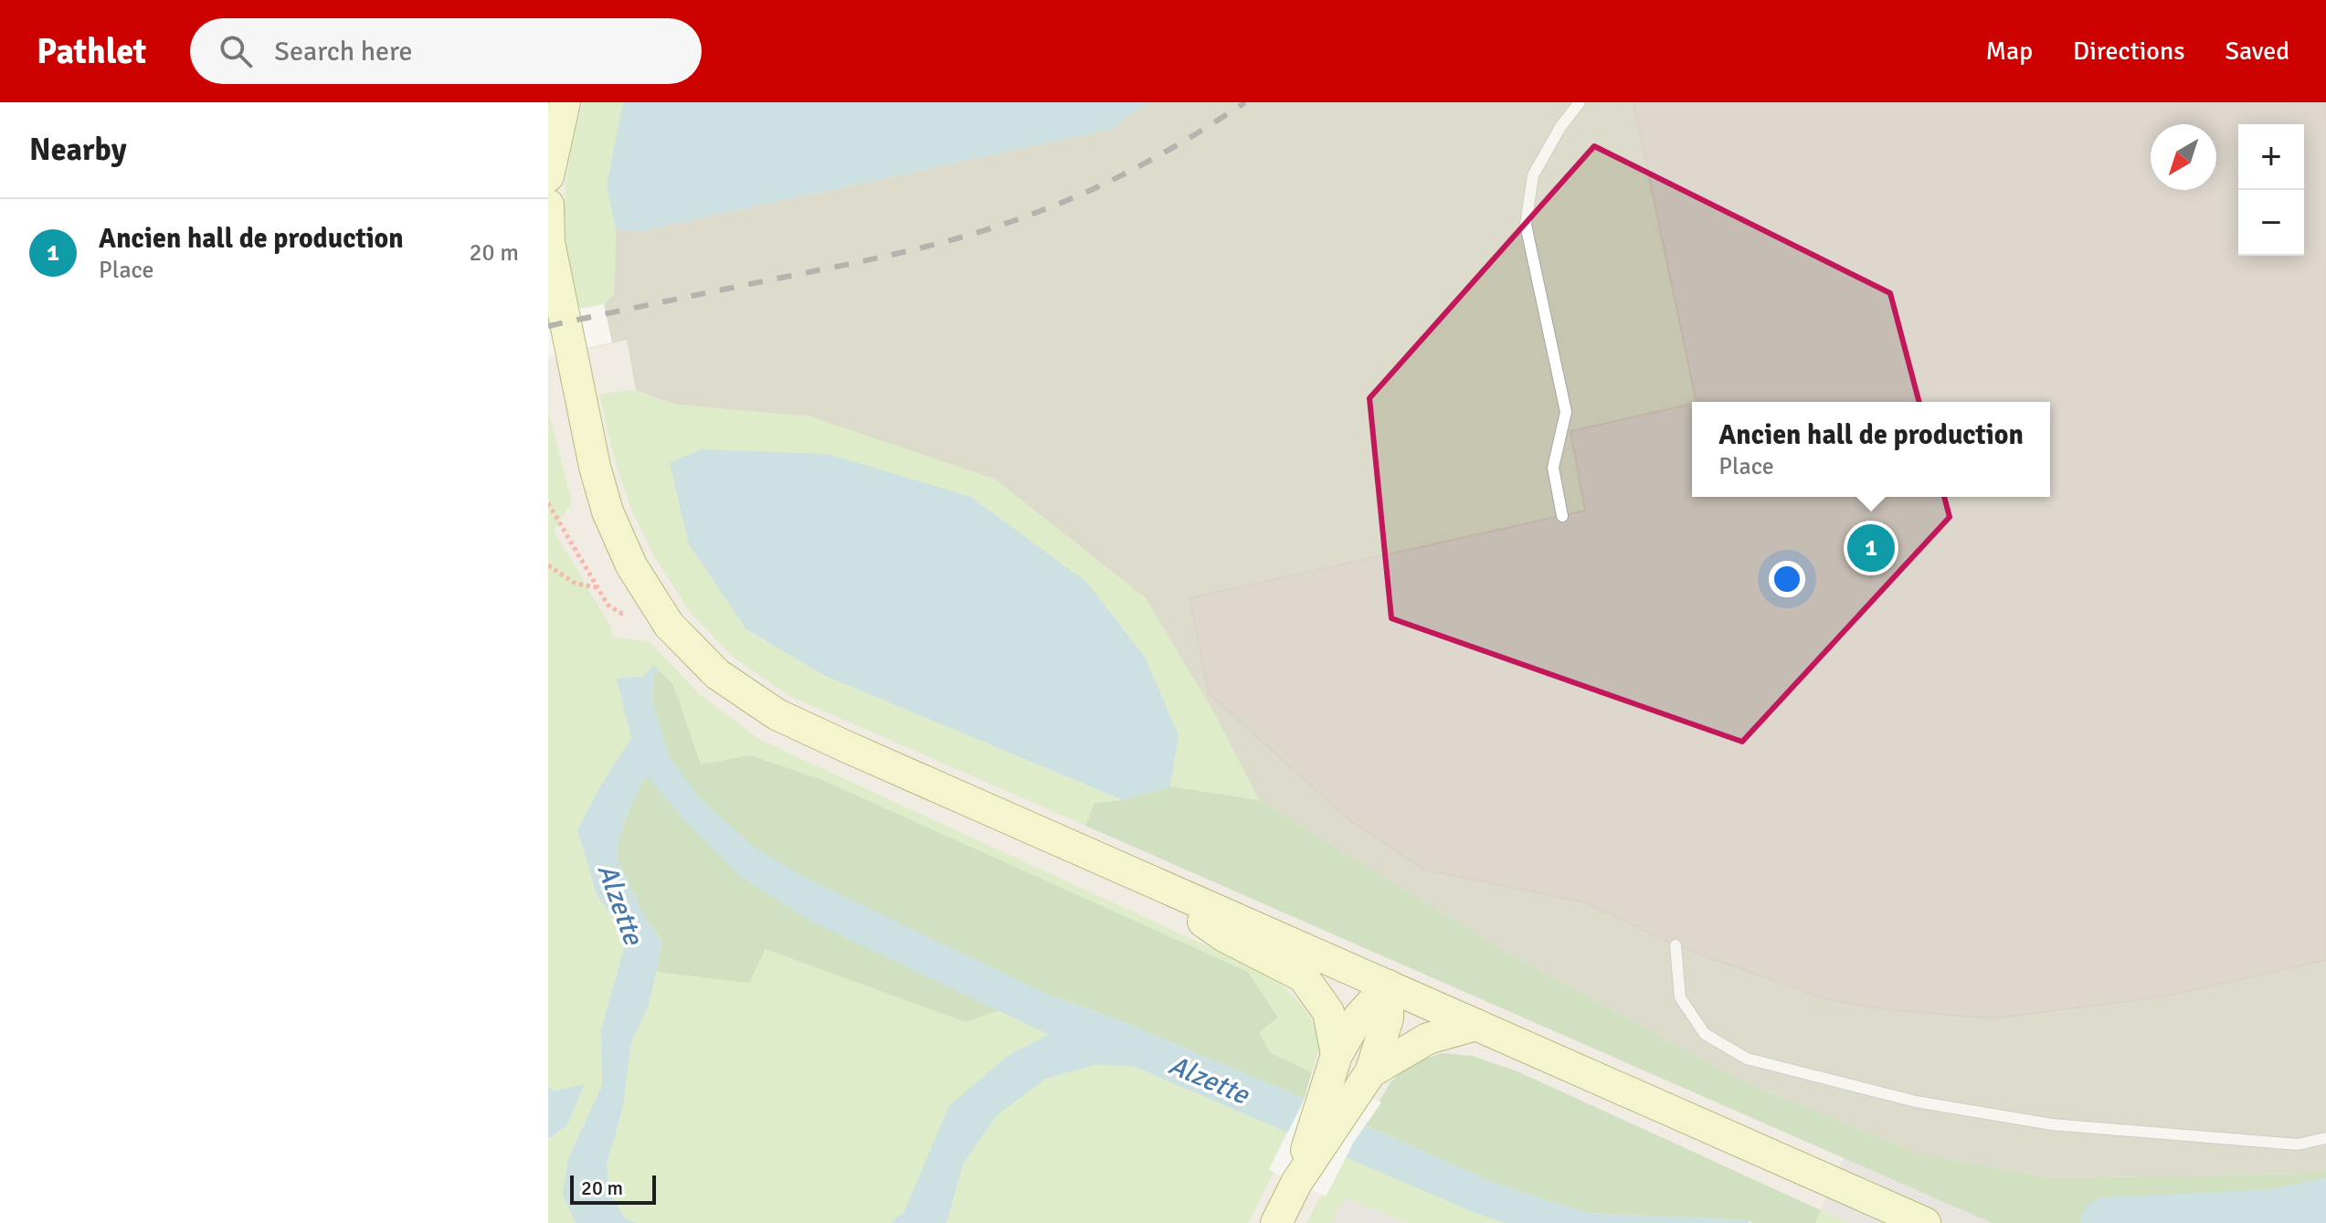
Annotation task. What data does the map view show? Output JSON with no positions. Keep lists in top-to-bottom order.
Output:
{
  "water": ["Alzette"],
  "scale_bar": "20 m",
  "north": "bottom left",
  "page": {
    "header": "Pathlet",
    "search": "Search here",
    "nav": ["Map", "Directions", "Saved"],
    "heading": "Nearby",
    "map_buttons": ["+", "−"],
    "list": [
      {
        "mark": "1",
        "name": "Ancien hall de production",
        "note": "Place",
        "value": "20 m"
      }
    ],
    "popup": ["Ancien hall de production", "Place"],
    "pins": "1",
    "scale": "20 m"
  }
}
